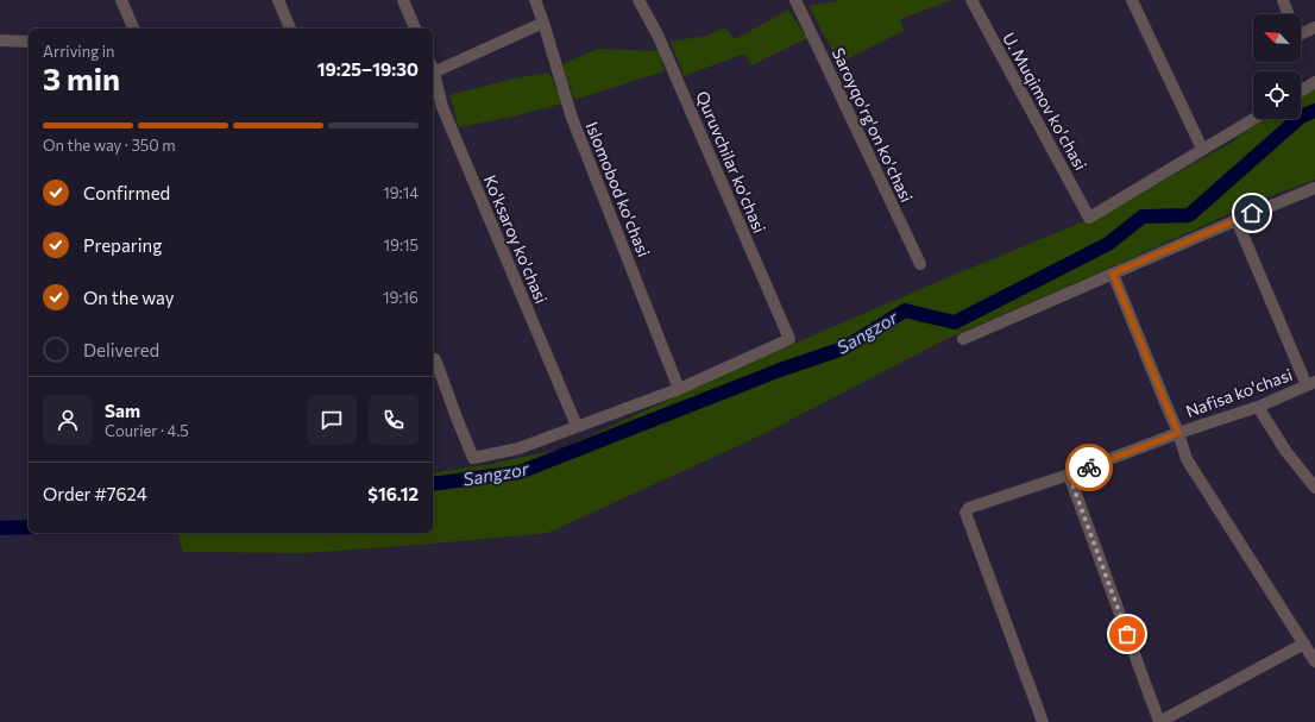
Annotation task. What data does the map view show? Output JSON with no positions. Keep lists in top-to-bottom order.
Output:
{
  "streets": {
    "street": [
      "U. Muqimov ko'chasi",
      "Saroyqo'rg'on ko'chasi",
      "Quruvchilar ko'chasi",
      "Islomobod ko'chasi",
      "Ko'ksaroy ko'chasi",
      "Nafisa ko'chasi"
    ]
  },
  "crossings": [
    ["Quruvchilar ko'chasi", "Islomobod ko'chasi"]
  ],
  "water": ["Sangzor"],
  "north": "top left",
  "page": {
    "heading": ["3 min", "Arriving in", "19:25–19:30"],
    "panel": [
      "Sam",
      "Courier · 4.5",
      "Order #7624",
      "$16.12"
    ],
    "bar": "On the way · 350 m",
    "list": [
      ["Confirmed", "19:14"],
      ["Preparing", "19:15"],
      ["On the way", "19:16"],
      "Delivered"
    ]
  }
}
